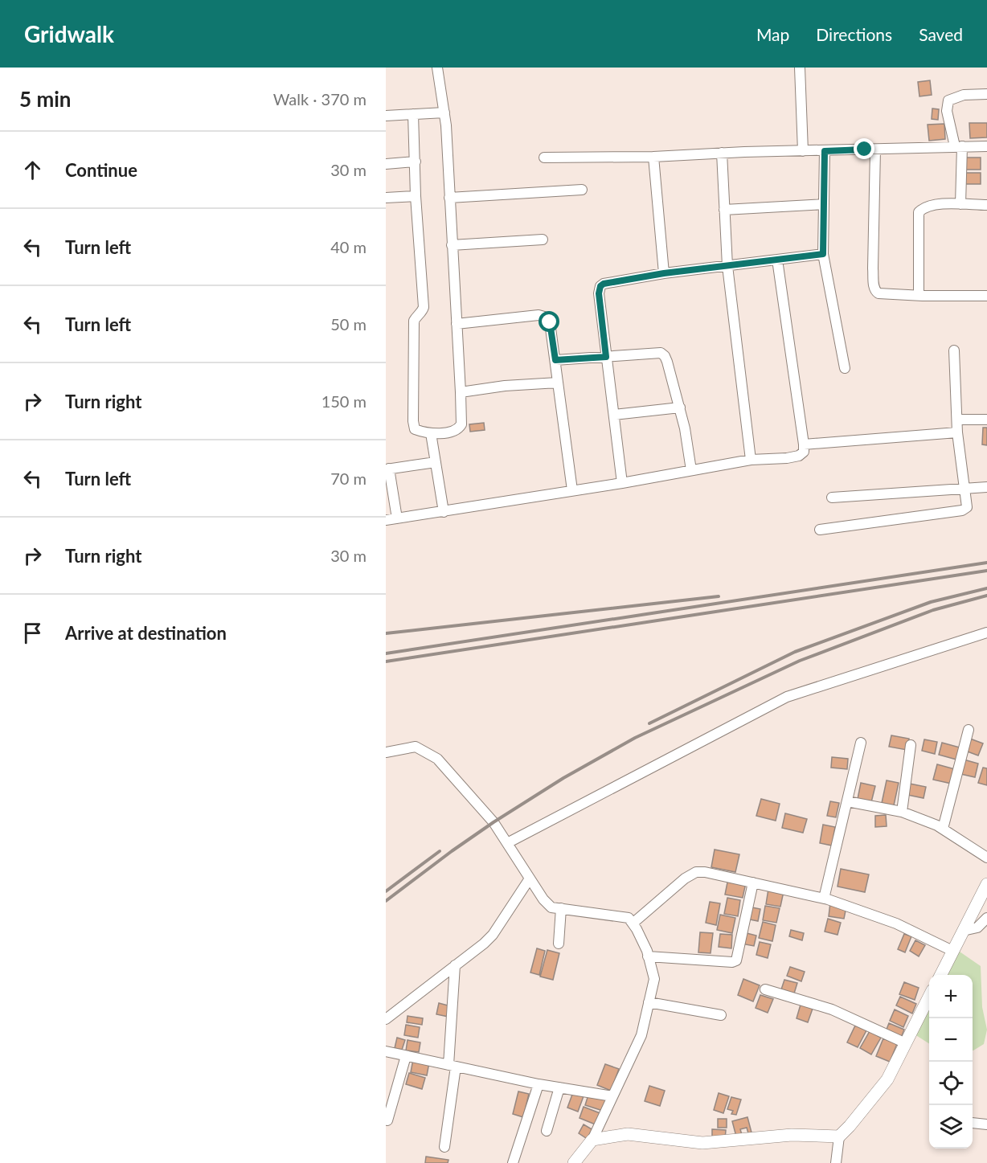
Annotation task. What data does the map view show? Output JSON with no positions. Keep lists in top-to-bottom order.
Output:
{
  "page": {
    "header": "Gridwalk",
    "nav": ["Map", "Directions", "Saved"],
    "heading": ["5 min", "Walk · 370 m"],
    "list": [
      ["Continue", "30 m"],
      ["Turn left", "40 m"],
      ["Turn left", "50 m"],
      ["Turn right", "150 m"],
      ["Turn left", "70 m"],
      ["Turn right", "30 m"],
      "Arrive at destination"
    ],
    "map_buttons": ["+", "−"]
  }
}
